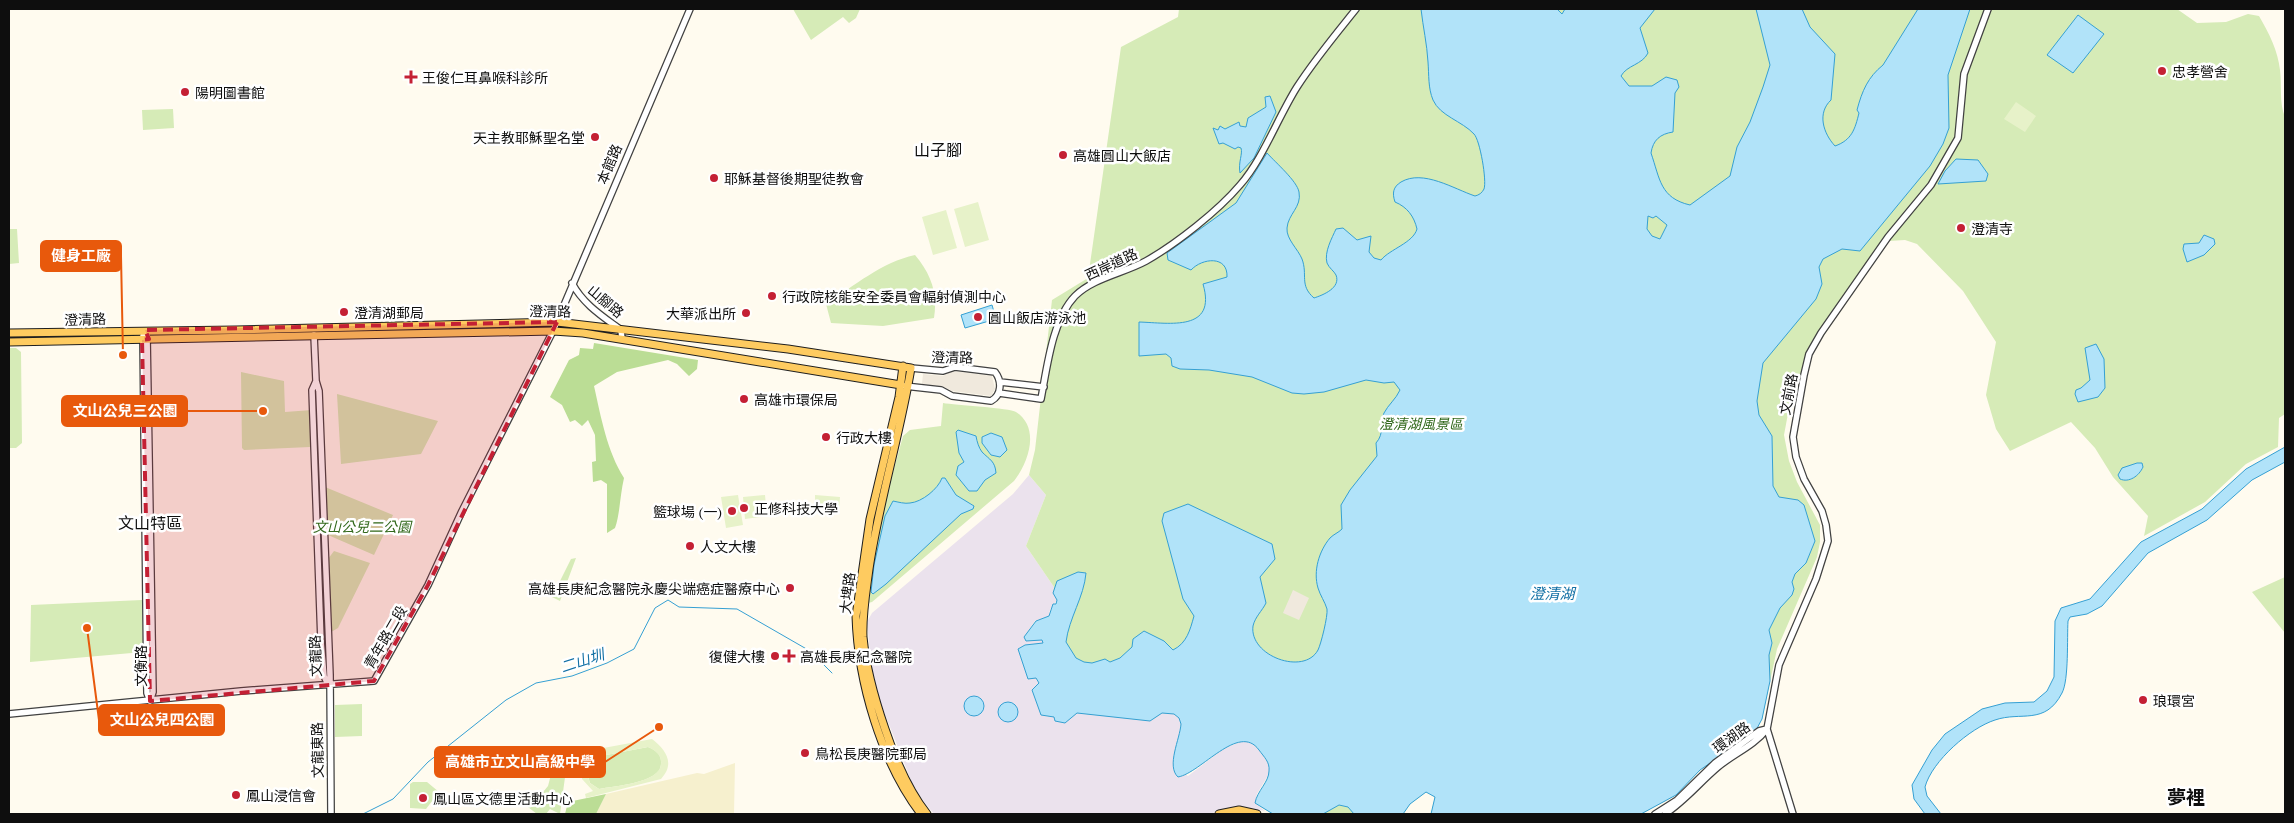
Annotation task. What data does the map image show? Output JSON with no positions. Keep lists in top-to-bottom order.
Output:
{
  "streets": {
    "main road": ["澄清路", "大埤路"],
    "street": [
      "本館路",
      "西岸道路",
      "山腳路",
      "文前路",
      "青年路二段",
      "文龍路",
      "文衡路",
      "環湖路",
      "文龍東路"
    ]
  },
  "crossings": [
    ["本館路", "山腳路"],
    ["本館路", "澄清路"],
    ["本館路", "青年路二段"],
    ["西岸道路", "澄清路"],
    ["山腳路", "澄清路"],
    ["澄清路", "大埤路"],
    ["澄清路", "青年路二段"],
    ["澄清路", "文龍路"],
    ["澄清路", "文衡路"],
    ["文前路", "環湖路"],
    ["青年路二段", "文龍路"],
    ["青年路二段", "文衡路"],
    ["青年路二段", "文龍東路"],
    ["文龍路", "文龍東路"]
  ],
  "districts": ["山子腳", "文山特區", "夢裡"],
  "water": ["澄清湖", "二山圳"],
  "parks": ["澄清湖風景區", "文山公兒二公園"],
  "places": {
    "other": [
      "忠孝營舍",
      "陽明圖書館",
      "天主教耶穌聖名堂",
      "高雄圓山大飯店",
      "耶穌基督後期聖徒教會",
      "澄清寺",
      "行政院核能安全委員會輻射偵測中心",
      "澄清湖郵局",
      "大華派出所",
      "圓山飯店游泳池",
      "健身工廠",
      "高雄市環保局",
      "文山公兒三公園",
      "行政大樓",
      "正修科技大學",
      "籃球場 (一)",
      "人文大樓",
      "高雄長庚紀念醫院永慶尖端癌症醫療中心",
      "文山公兒四公園",
      "復健大樓",
      "琅環宮",
      "高雄市立文山高級中學",
      "鳥松長庚醫院郵局",
      "鳳山浸信會",
      "鳳山區文德里活動中心"
    ],
    "health": ["王俊仁耳鼻喉科診所", "高雄長庚紀念醫院"]
  }
}
